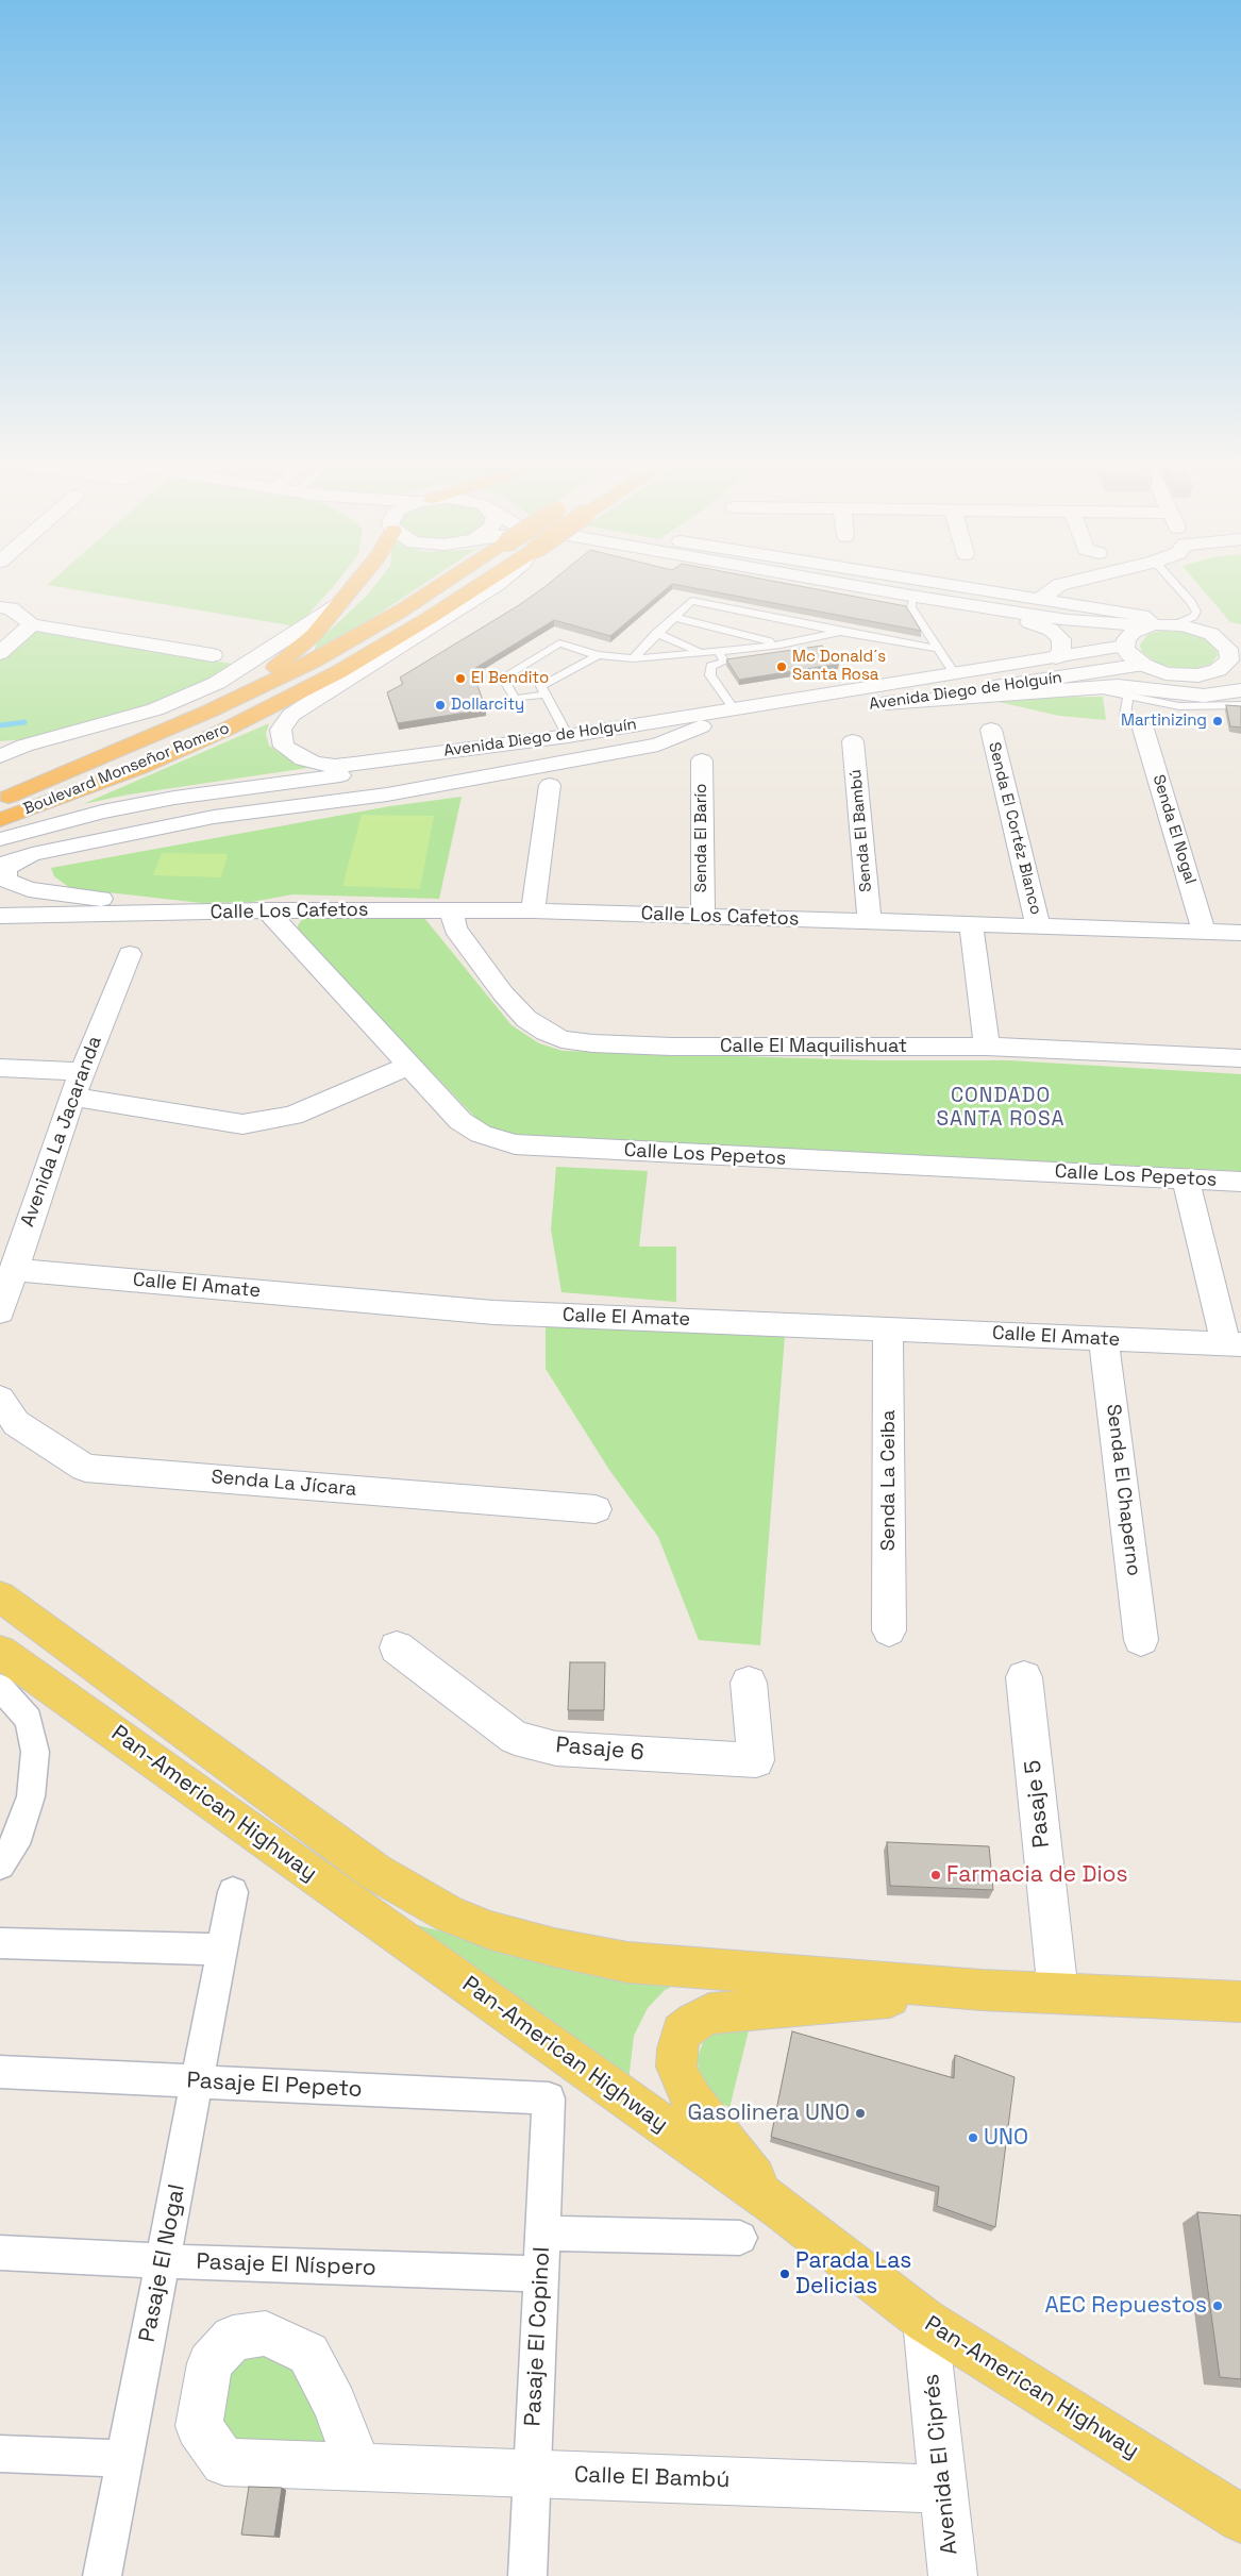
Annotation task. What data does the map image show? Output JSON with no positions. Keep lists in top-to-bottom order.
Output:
{
  "streets": {
    "highway": ["Boulevard Monseñor Romero"],
    "main road": ["Pan-American Highway"],
    "street": [
      "Avenida Diego de Holguín",
      "Senda El Cortéz Blanco",
      "Senda El Nogal",
      "Senda El Bambú",
      "Senda El Barío",
      "Calle Los Cafetos",
      "Calle El Maquilishuat",
      "Avenida La Jacaranda",
      "Calle Los Pepetos",
      "Calle El Amate",
      "Senda La Ceiba",
      "Senda La Jícara",
      "Senda El Chaperno",
      "Pasaje 6",
      "Pasaje 5",
      "Pasaje El Pepeto",
      "Pasaje El Nogal",
      "Pasaje El Níspero",
      "Pasaje El Copinol",
      "Avenida El Ciprés",
      "Calle El Bambú"
    ]
  },
  "crossings": [
    ["Senda El Cortéz Blanco", "Calle Los Cafetos"],
    ["Senda El Nogal", "Calle Los Cafetos"],
    ["Senda El Bambú", "Calle Los Cafetos"],
    ["Senda El Barío", "Calle Los Cafetos"],
    ["Calle Los Cafetos", "Calle El Maquilishuat"],
    ["Calle Los Cafetos", "Calle Los Pepetos"],
    ["Avenida La Jacaranda", "Calle El Amate"],
    ["Calle El Amate", "Senda La Ceiba"],
    ["Calle El Amate", "Senda El Chaperno"],
    ["Pan-American Highway", "Pasaje 5"],
    ["Pan-American Highway", "Avenida El Ciprés"],
    ["Pasaje El Pepeto", "Pasaje El Nogal"],
    ["Pasaje El Pepeto", "Pasaje El Copinol"],
    ["Pasaje El Nogal", "Pasaje El Níspero"],
    ["Pasaje El Níspero", "Pasaje El Copinol"],
    ["Pasaje El Copinol", "Calle El Bambú"],
    ["Avenida El Ciprés", "Calle El Bambú"]
  ],
  "districts": ["CONDADO SANTA ROSA"],
  "places": [
    "Mc Donald´s Santa Rosa",
    "El Bendito",
    "Dollarcity",
    "Martinizing",
    "Farmacia de Dios",
    "Gasolinera UNO",
    "UNO",
    "Parada Las Delicias",
    "AEC Repuestos"
  ]
}
